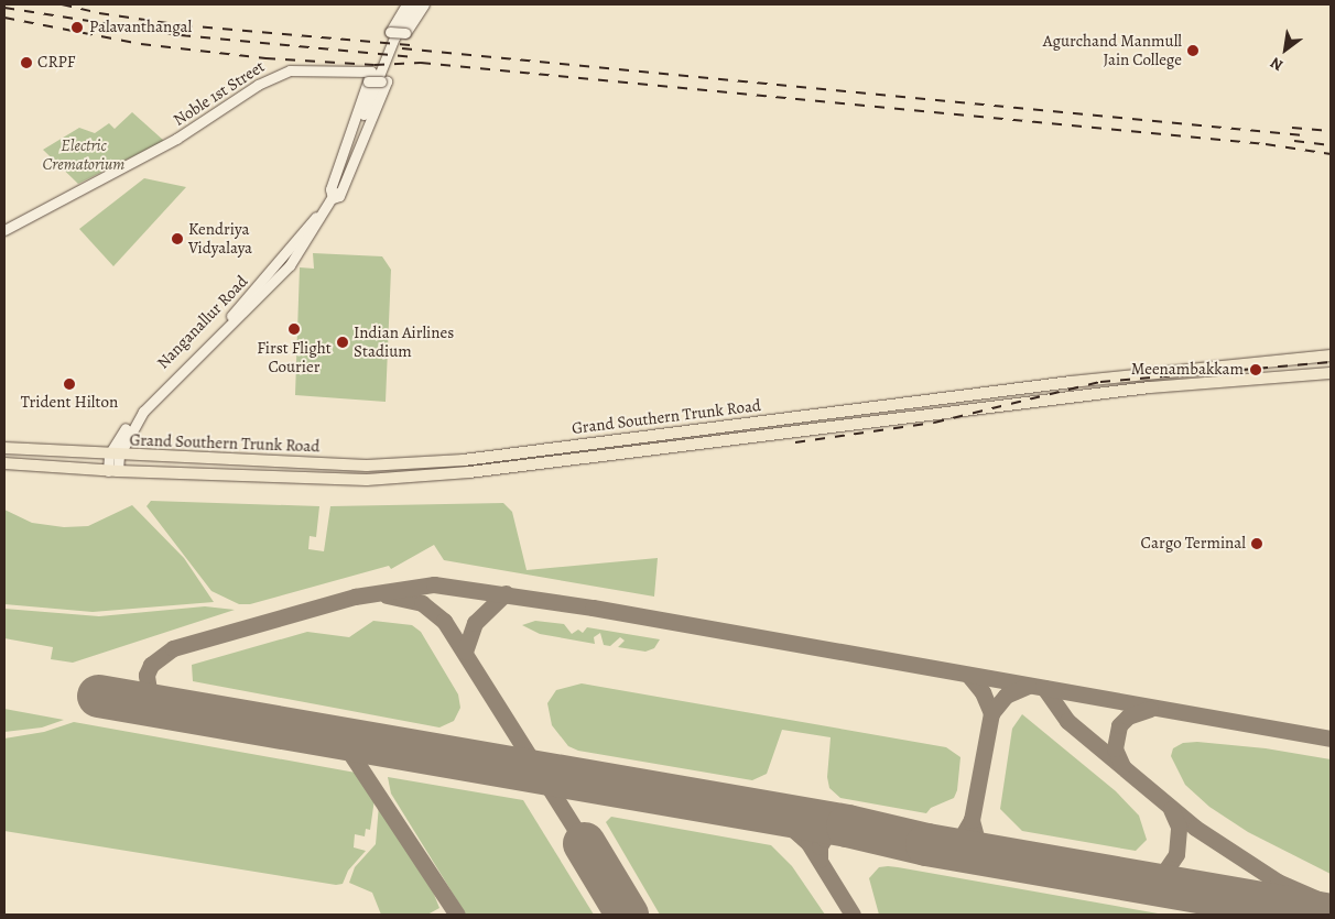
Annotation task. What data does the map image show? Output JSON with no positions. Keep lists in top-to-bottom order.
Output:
{
  "streets": {
    "main road": ["Grand Southern Trunk Road"],
    "street": ["Noble 1st Street", "Nanganallur Road"]
  },
  "crossings": [
    ["Nanganallur Road", "Grand Southern Trunk Road"]
  ],
  "parks": ["Electric Crematorium"],
  "places": [
    "Palavanthangal",
    "Agurchand Manmull Jain College",
    "CRPF",
    "Kendriya Vidyalaya",
    "First Flight Courier",
    "Indian Airlines Stadium",
    "Meenambakkam",
    "Trident Hilton",
    "Cargo Terminal"
  ],
  "north": "bottom left"
}
